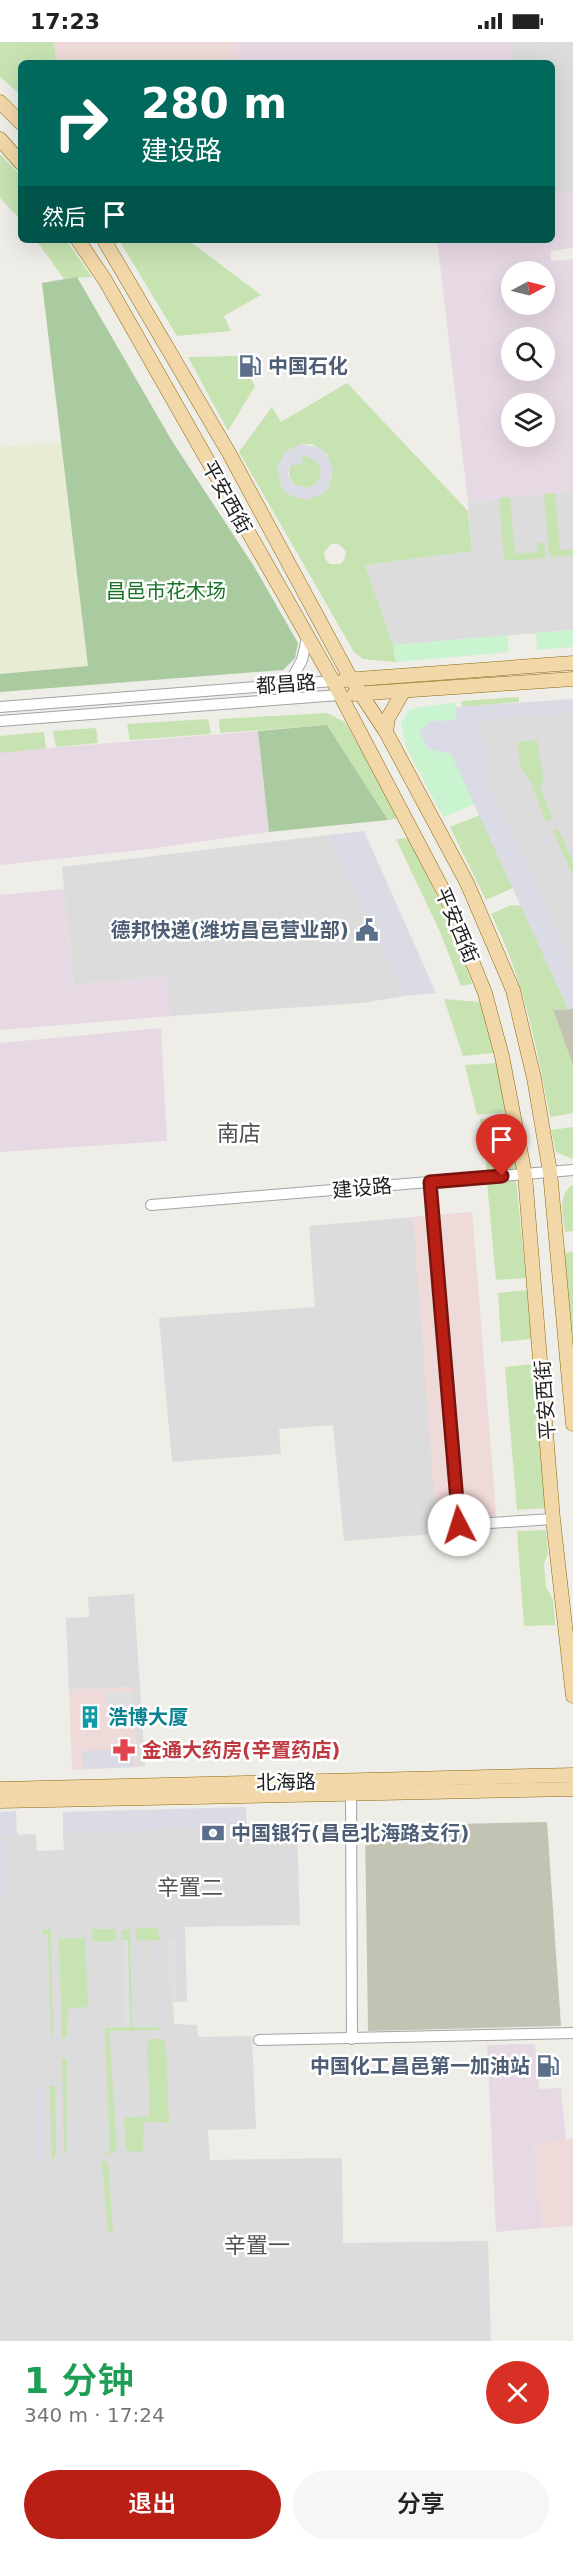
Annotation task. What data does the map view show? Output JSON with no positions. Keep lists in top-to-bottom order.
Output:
{
  "streets": {
    "main road": ["平安西街", "都昌路", "北海路"],
    "street": ["建设路"]
  },
  "crossings": [
    ["平安西街", "都昌路"],
    ["平安西街", "建设路"]
  ],
  "districts": ["南店", "辛置二", "辛置一"],
  "parks": ["昌邑市花木场"],
  "places": {
    "fuel station": ["中国石化", "中国化工昌邑第一加油站"],
    "public building": ["德邦快递(潍坊昌邑营业部)"],
    "building": ["浩博大厦"],
    "pharmacy": ["金通大药房(辛置药店)"],
    "bank": ["中国银行(昌邑北海路支行)"]
  },
  "north": "right",
  "page": {
    "status": "17:23",
    "turn": ["280 m", "建设路"],
    "then": "然后",
    "heading": ["1 分钟", "340 m · 17:24"],
    "buttons": ["退出", "分享"]
  }
}
